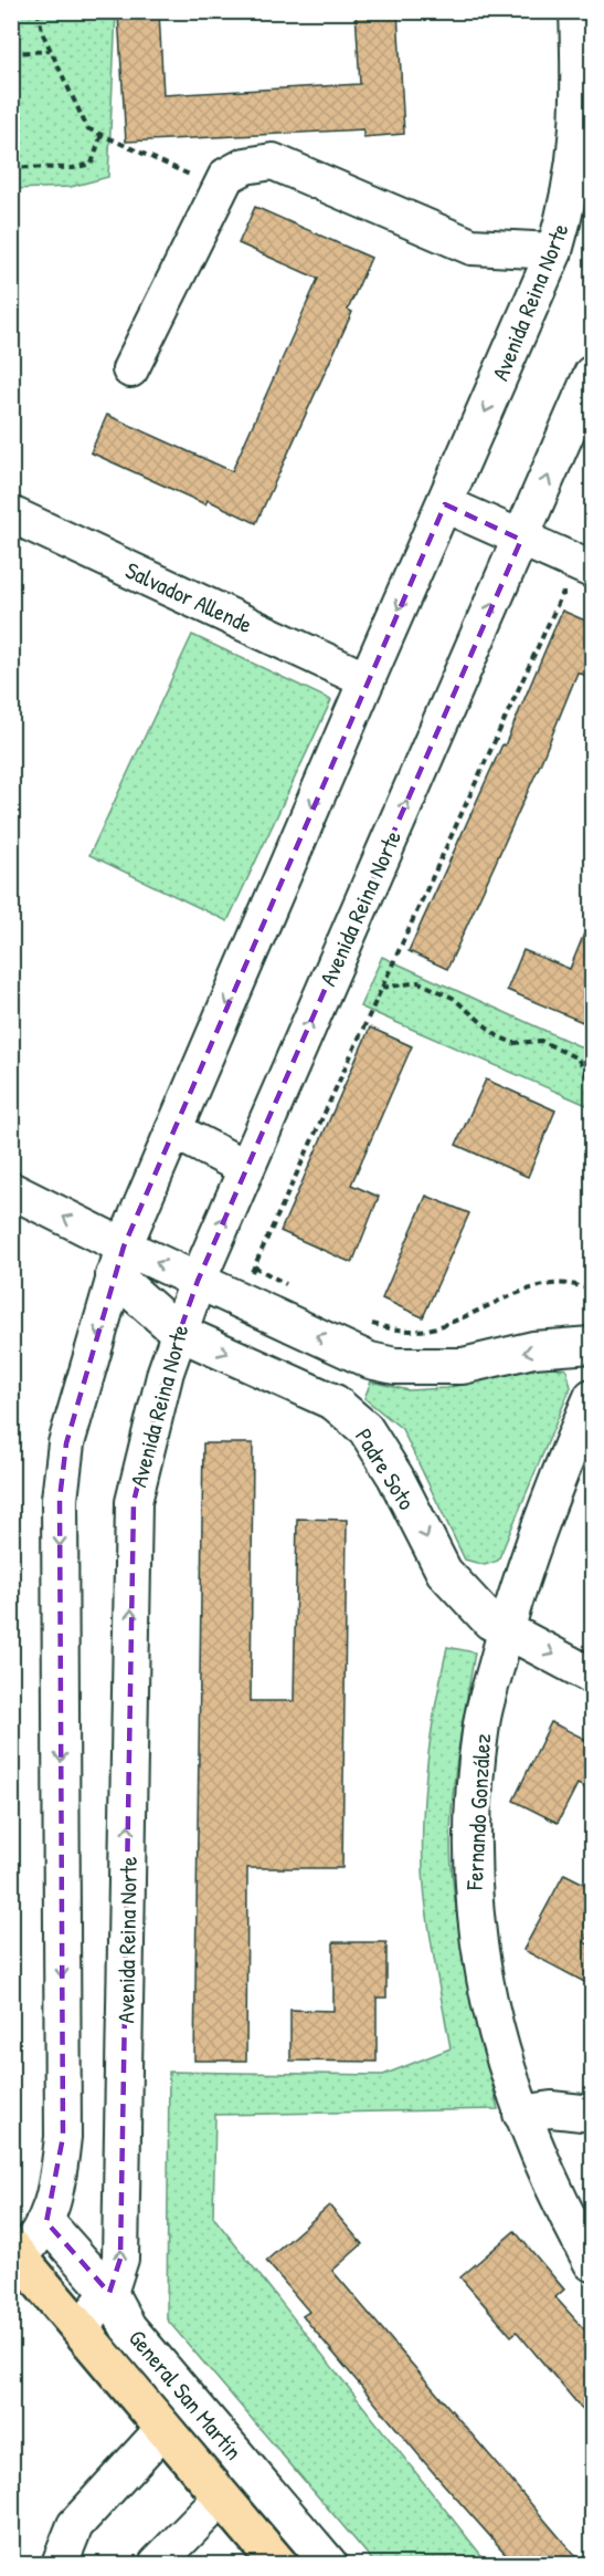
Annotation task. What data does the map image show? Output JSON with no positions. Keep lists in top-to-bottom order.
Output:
{
  "streets": {
    "main road": ["General San Martín"],
    "street": [
      "Avenida Reina Norte",
      "Salvador Allende",
      "Padre Soto",
      "Fernando González"
    ]
  },
  "crossings": [
    ["Avenida Reina Norte", "Salvador Allende"],
    ["Avenida Reina Norte", "Padre Soto"],
    ["Avenida Reina Norte", "General San Martín"],
    ["Padre Soto", "Fernando González"]
  ]
}
